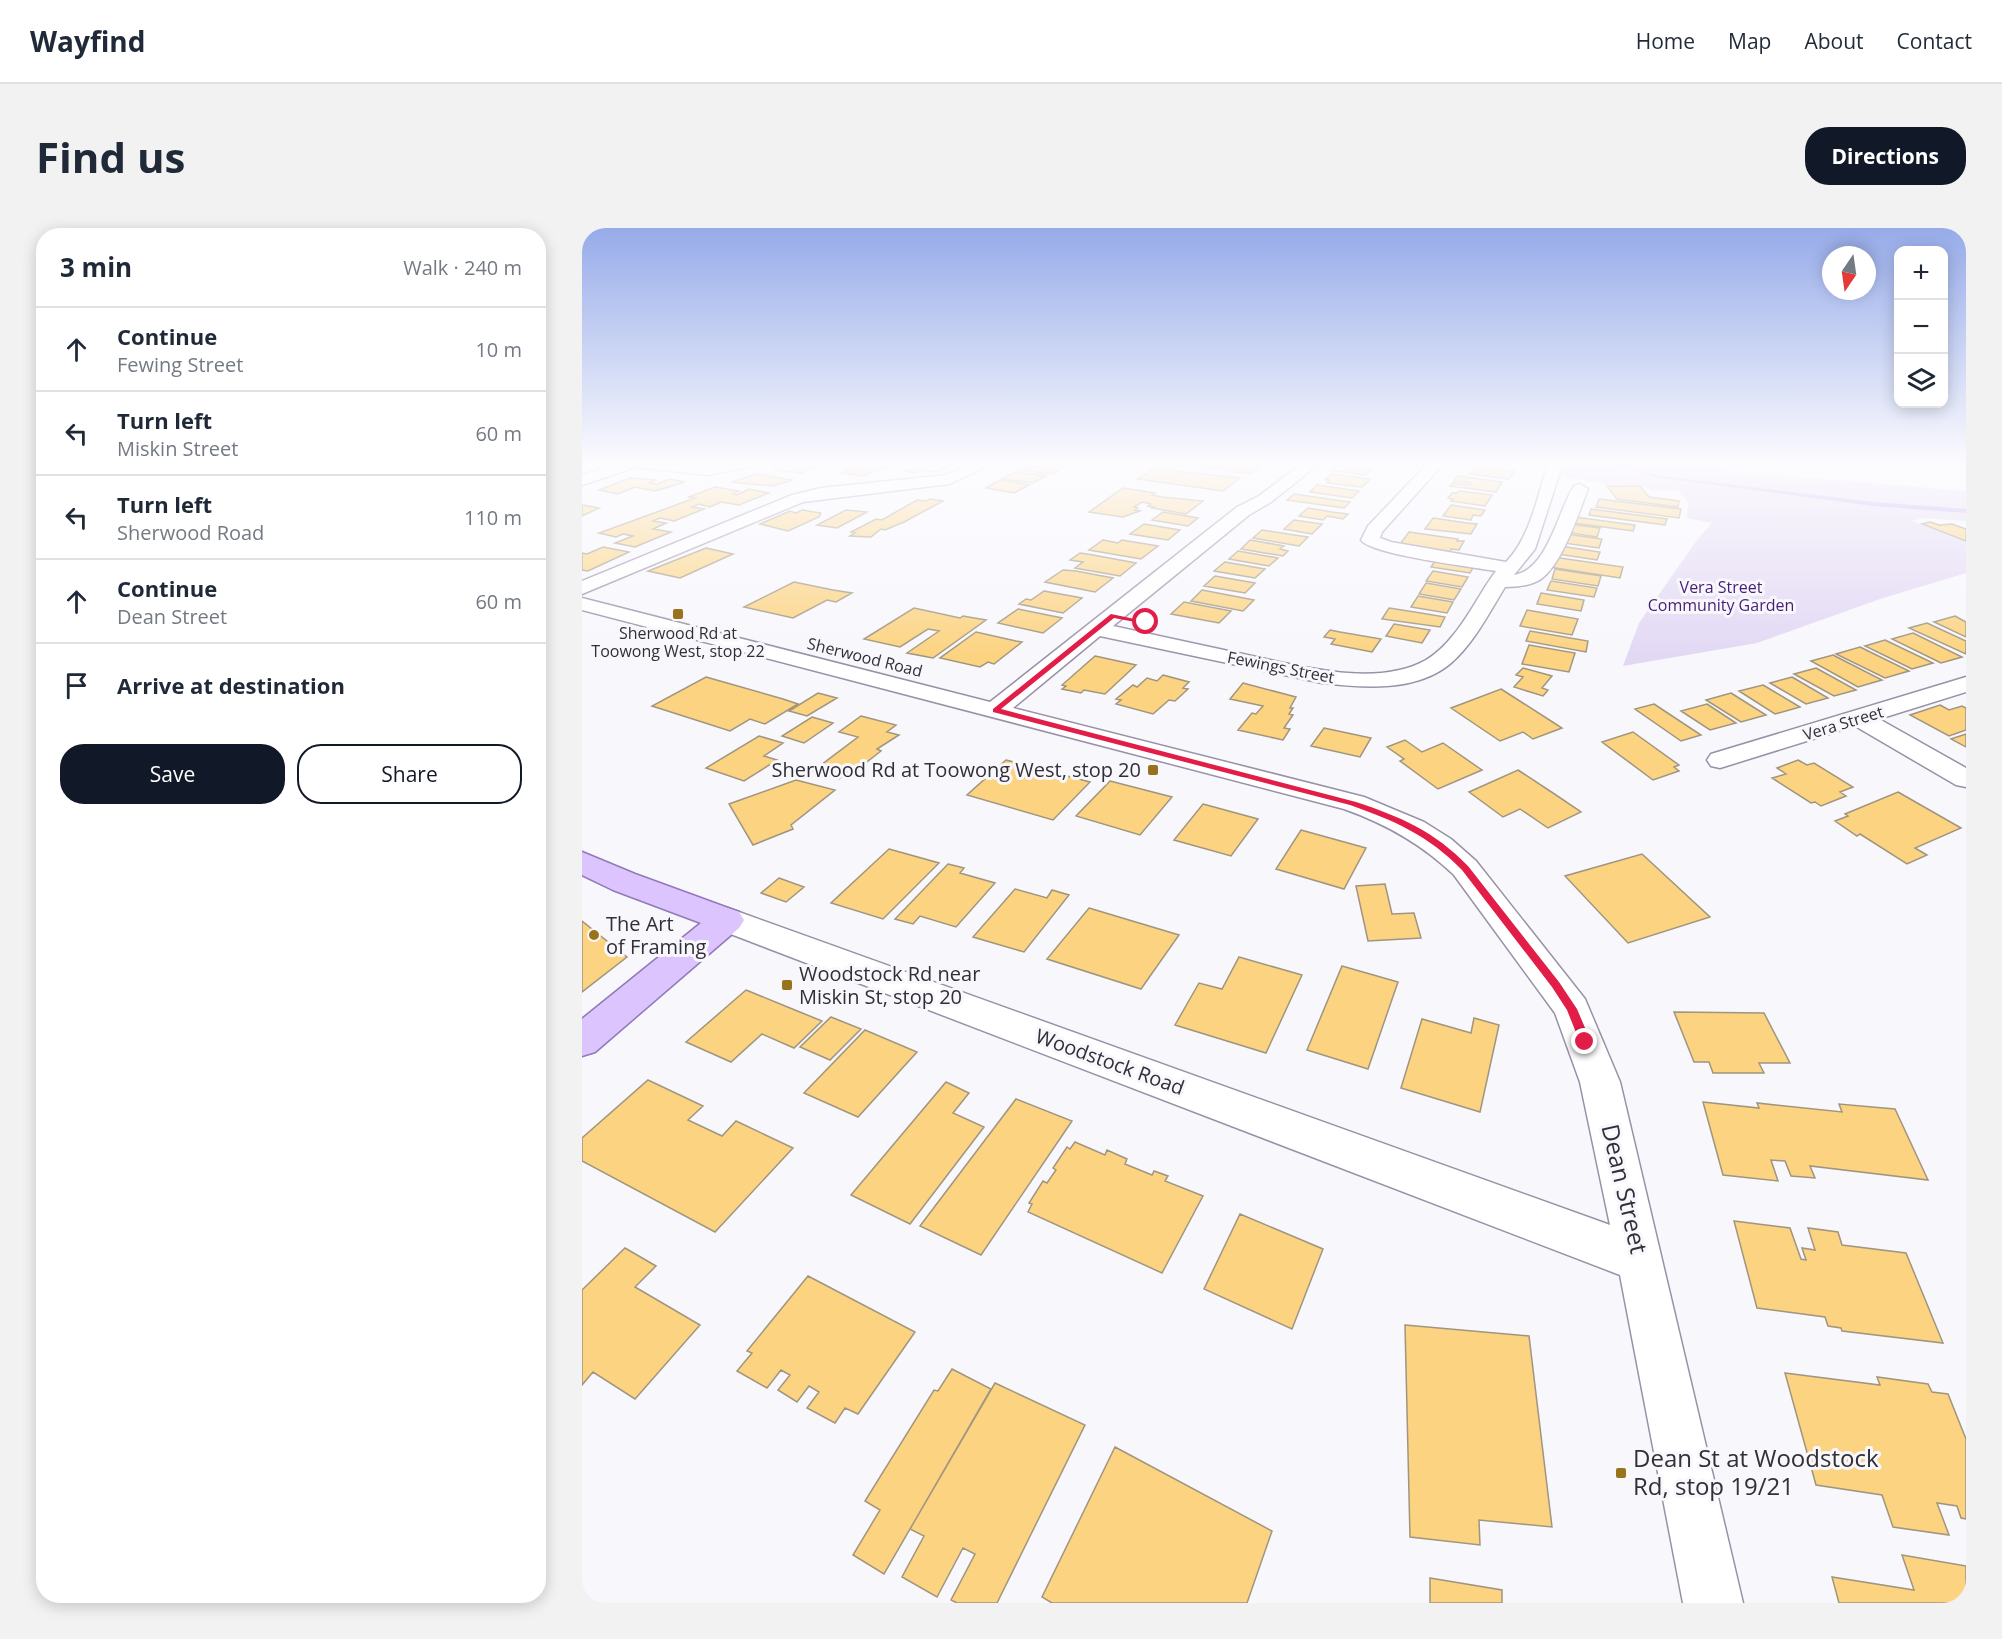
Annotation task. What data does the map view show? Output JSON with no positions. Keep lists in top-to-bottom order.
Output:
{
  "streets": {
    "main road": ["Woodstock Road"],
    "street": [
      "Sherwood Road",
      "Fewings Street",
      "Vera Street",
      "Dean Street"
    ]
  },
  "crossings": [
    ["Sherwood Road", "Dean Street"],
    ["Woodstock Road", "Dean Street"]
  ],
  "parks": ["Vera Street Community Garden"],
  "places": {
    "transit": [
      "Sherwood Rd at Toowong West, stop 22",
      "Sherwood Rd at Toowong West, stop 20",
      "Woodstock Rd near Miskin St, stop 20",
      "Dean St at Woodstock Rd, stop 19/21"
    ],
    "other": ["The Art of Framing"]
  },
  "north": "bottom",
  "page": {
    "header": "Wayfind",
    "nav": [
      "Home",
      "Map",
      "About",
      "Contact"
    ],
    "buttons": [
      "Directions",
      ["Save", "Share"]
    ],
    "title": "Find us",
    "heading": ["3 min", "Walk · 240 m"],
    "map_buttons": ["+", "−"],
    "list": [
      ["Continue", "Fewing Street", "10 m"],
      ["Turn left", "Miskin Street", "60 m"],
      ["Turn left", "Sherwood Road", "110 m"],
      ["Continue", "Dean Street", "60 m"],
      "Arrive at destination"
    ]
  }
}
